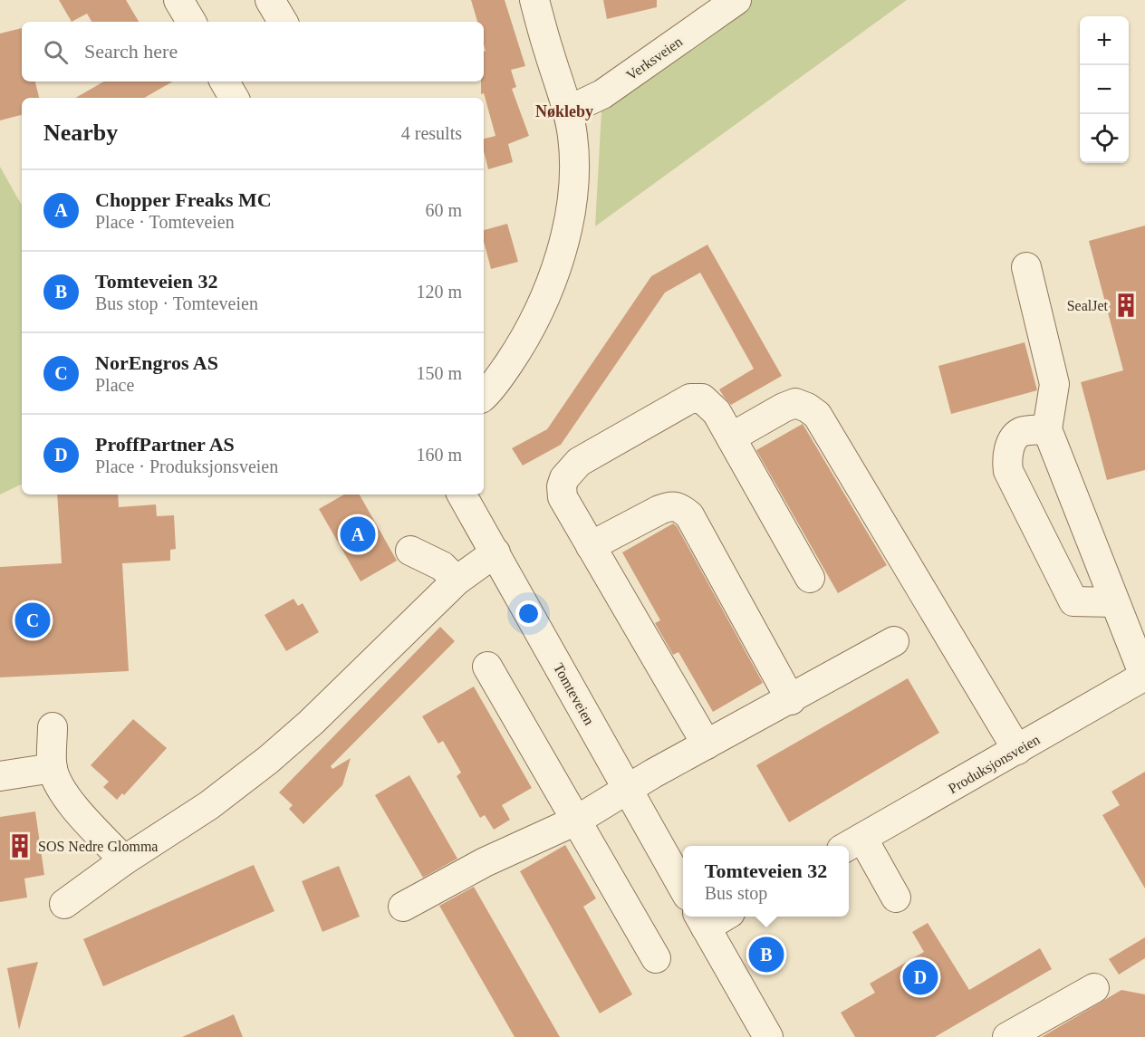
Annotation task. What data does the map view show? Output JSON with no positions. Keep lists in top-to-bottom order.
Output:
{
  "streets": {
    "street": ["Verksveien", "Tomteveien", "Produksjonsveien"]
  },
  "districts": ["Nøkleby"],
  "places": {
    "building": ["SealJet", "SOS Nedre Glomma"]
  },
  "page": {
    "map_buttons": ["+", "−"],
    "search": "Search here",
    "heading": ["Nearby", "4 results"],
    "list": [
      {
        "mark": "A",
        "name": "Chopper Freaks MC",
        "note": "Place · Tomteveien",
        "value": "60 m"
      },
      {
        "mark": "B",
        "name": "Tomteveien 32",
        "note": "Bus stop · Tomteveien",
        "value": "120 m"
      },
      {
        "mark": "C",
        "name": "NorEngros AS",
        "note": "Place",
        "value": "150 m"
      },
      {
        "mark": "D",
        "name": "ProffPartner AS",
        "note": "Place · Produksjonsveien",
        "value": "160 m"
      }
    ],
    "pins": [
      "A",
      "C",
      "B",
      "D"
    ],
    "popup": ["Tomteveien 32", "Bus stop"]
  }
}
